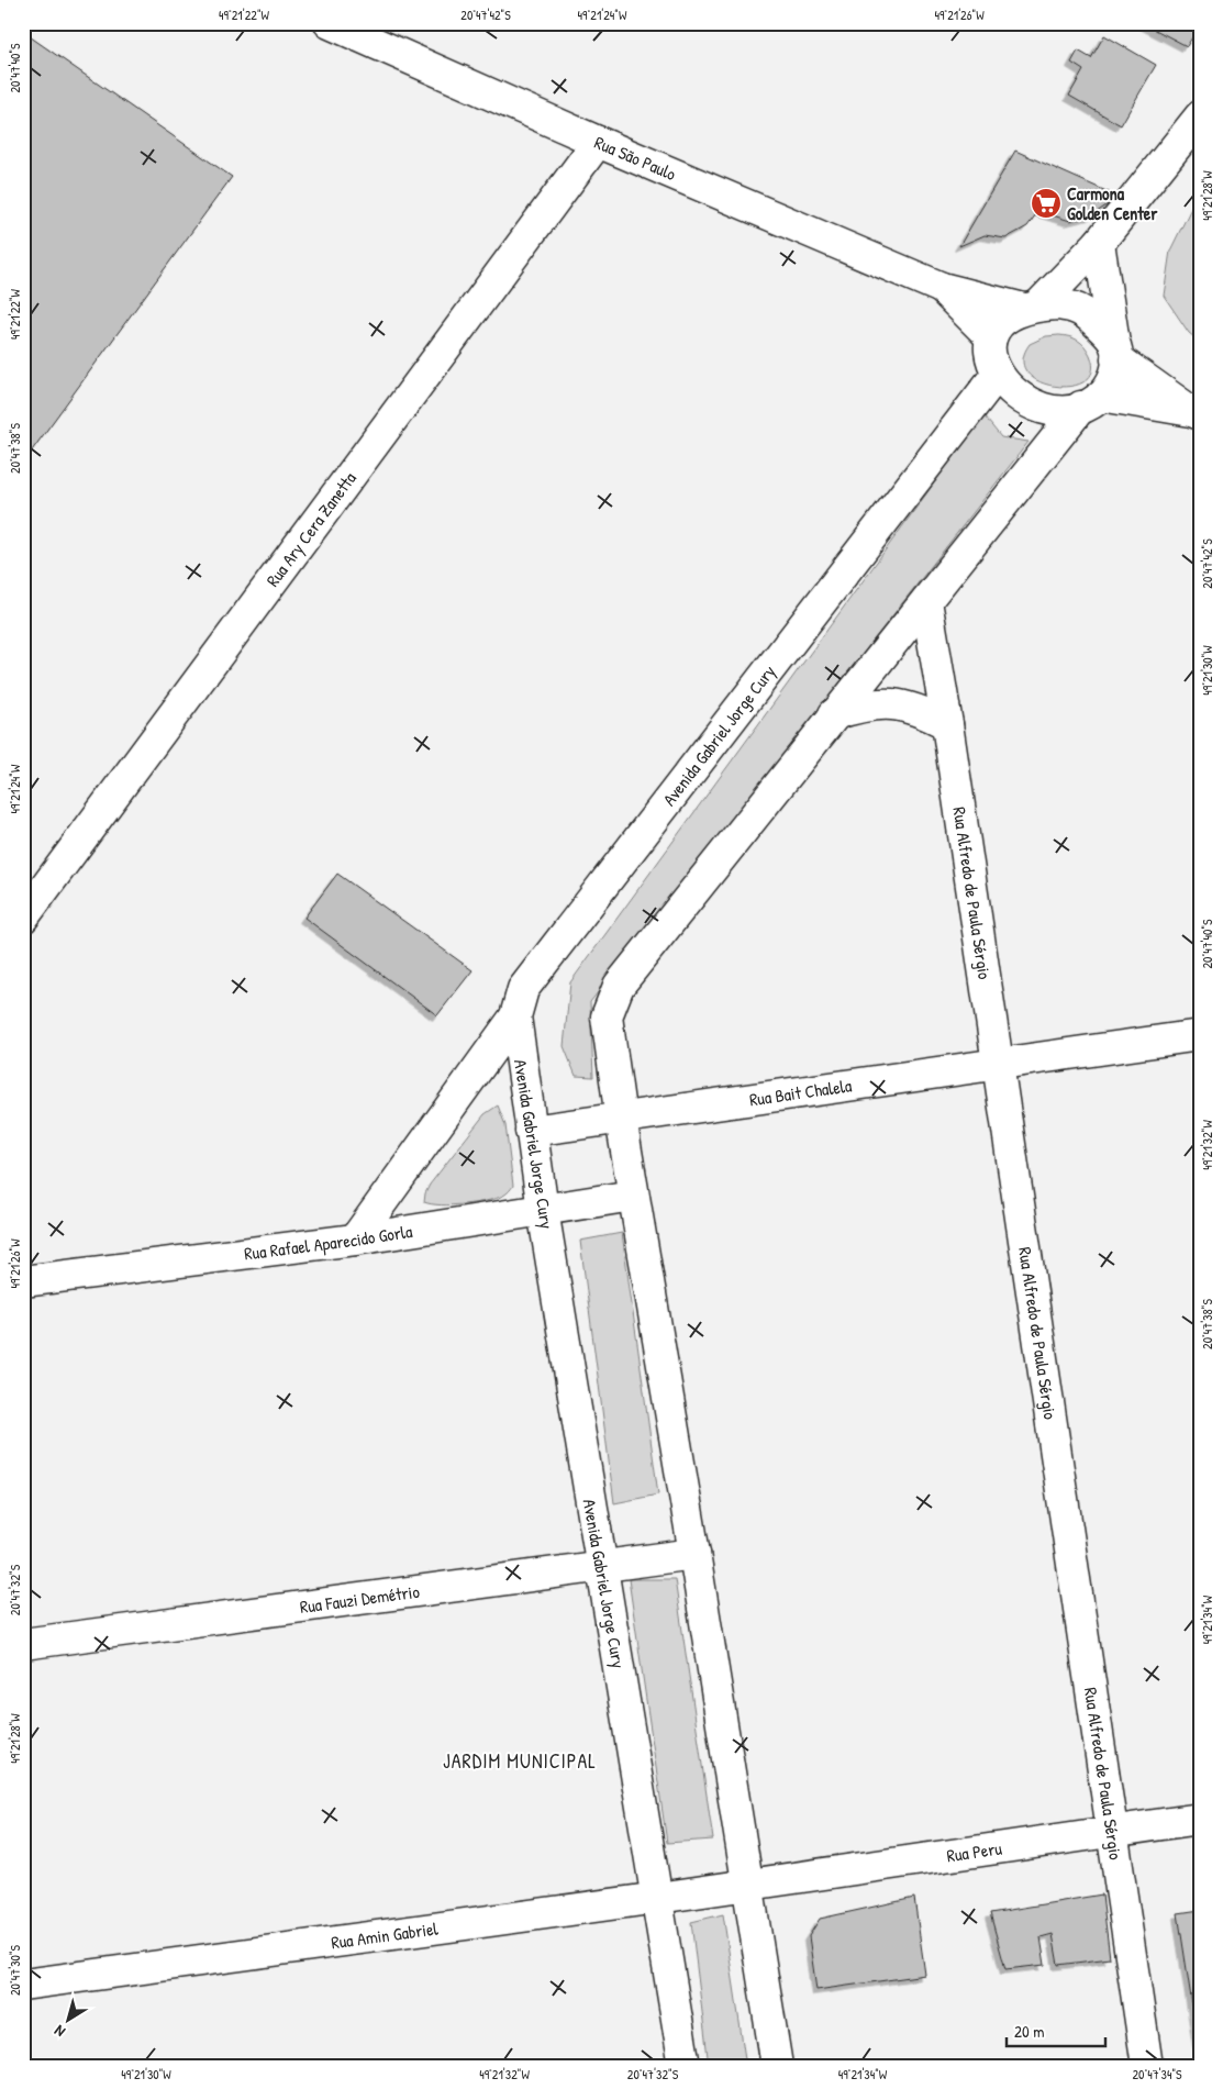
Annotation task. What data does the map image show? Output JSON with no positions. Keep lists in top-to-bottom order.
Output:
{
  "streets": {
    "street": [
      "Rua São Paulo",
      "Rua Ary Cera Zanetta",
      "Avenida Gabriel Jorge Cury",
      "Rua Alfredo de Paula Sérgio",
      "Rua Bait Chalela",
      "Rua Rafael Aparecido Gorla",
      "Rua Fauzi Demétrio",
      "Rua Peru",
      "Rua Amin Gabriel"
    ]
  },
  "crossings": [
    ["Rua São Paulo", "Rua Ary Cera Zanetta"],
    ["Rua São Paulo", "Avenida Gabriel Jorge Cury"],
    ["Avenida Gabriel Jorge Cury", "Rua Bait Chalela"],
    ["Avenida Gabriel Jorge Cury", "Rua Rafael Aparecido Gorla"],
    ["Avenida Gabriel Jorge Cury", "Rua Fauzi Demétrio"],
    ["Avenida Gabriel Jorge Cury", "Rua Amin Gabriel"],
    ["Rua Alfredo de Paula Sérgio", "Rua Bait Chalela"],
    ["Rua Alfredo de Paula Sérgio", "Rua Peru"],
    ["Rua Peru", "Rua Amin Gabriel"]
  ],
  "districts": ["JARDIM MUNICIPAL"],
  "places": {
    "supermarket": ["Carmona Golden Center"]
  },
  "scale_bar": "20 m",
  "north": "bottom left",
  "coordinates": [
    "49°21'22\"W",
    "20°47'42\"S",
    "49°21'24\"W",
    "49°21'26\"W",
    "20°47'40\"S",
    "49°21'28\"W",
    "20°47'38\"S",
    "49°21'30\"W",
    "49°21'32\"W",
    "20°47'32\"S",
    "49°21'34\"W",
    "20°47'30\"S",
    "20°47'34\"S"
  ]
}
